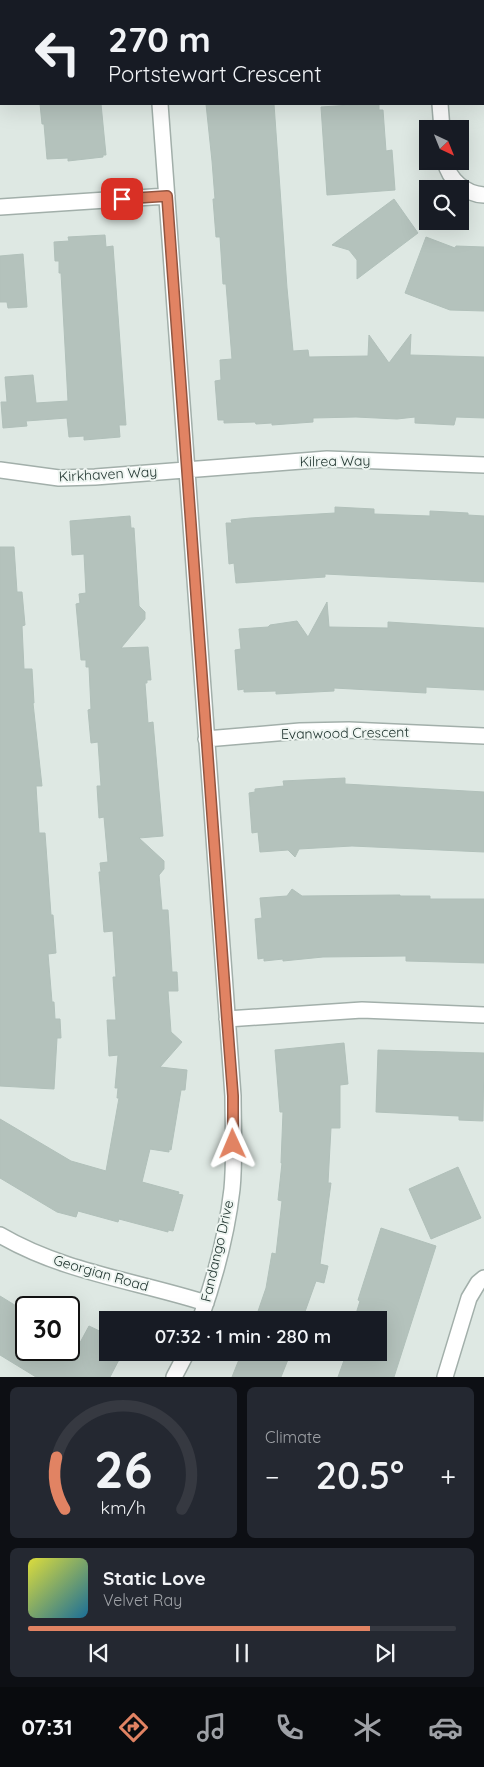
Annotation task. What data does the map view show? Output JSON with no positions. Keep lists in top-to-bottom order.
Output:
{
  "streets": {
    "street": [
      "Kilrea Way",
      "Kirkhaven Way",
      "Evanwood Crescent",
      "Fandango Drive",
      "Georgian Road"
    ]
  },
  "crossings": [
    ["Kilrea Way", "Kirkhaven Way"],
    ["Kilrea Way", "Fandango Drive"],
    ["Kirkhaven Way", "Fandango Drive"],
    ["Evanwood Crescent", "Fandango Drive"],
    ["Fandango Drive", "Georgian Road"]
  ],
  "north": "bottom right",
  "page": {
    "turn": ["270 m", "Portstewart Crescent"],
    "limit": "30",
    "trip": "07:32 · 1 min · 280 m",
    "tile": "Climate",
    "heat": ["−", "20.5°", "+"],
    "song": ["Static Love", "Velvet Ray"],
    "tabs": "07:31",
    "gauge": ["26", "km/h"]
  }
}
